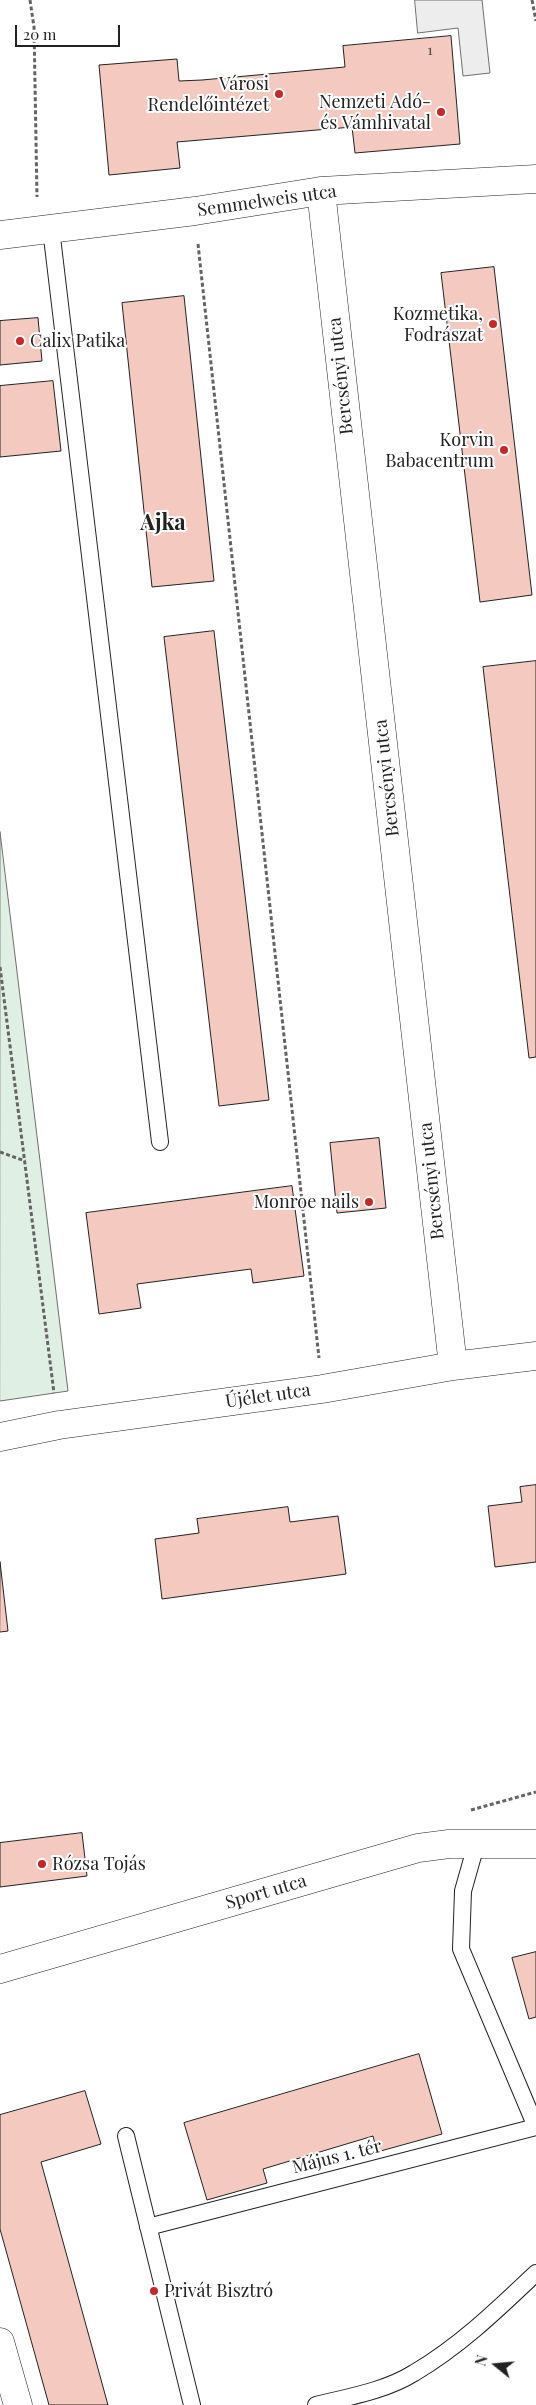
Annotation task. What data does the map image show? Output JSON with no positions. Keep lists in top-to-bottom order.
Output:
{
  "streets": {
    "street": [
      "Semmelweis utca",
      "Bercsényi utca",
      "Újélet utca",
      "Sport utca"
    ],
    "lane": ["Május 1. tér"]
  },
  "crossings": [
    ["Semmelweis utca", "Bercsényi utca"],
    ["Bercsényi utca", "Újélet utca"],
    ["Sport utca", "Május 1. tér"]
  ],
  "districts": ["Ajka"],
  "places": [
    "Városi Rendelőintézet",
    "Nemzeti Adó- és Vámhivatal",
    "Kozmetika, Fodrászat",
    "Calix Patika",
    "Korvin Babacentrum",
    "Monroe nails",
    "Rózsa Tojás",
    "Privát Bisztró"
  ],
  "house_numbers": ["1"],
  "scale_bar": "20 m",
  "north": "left"
}
